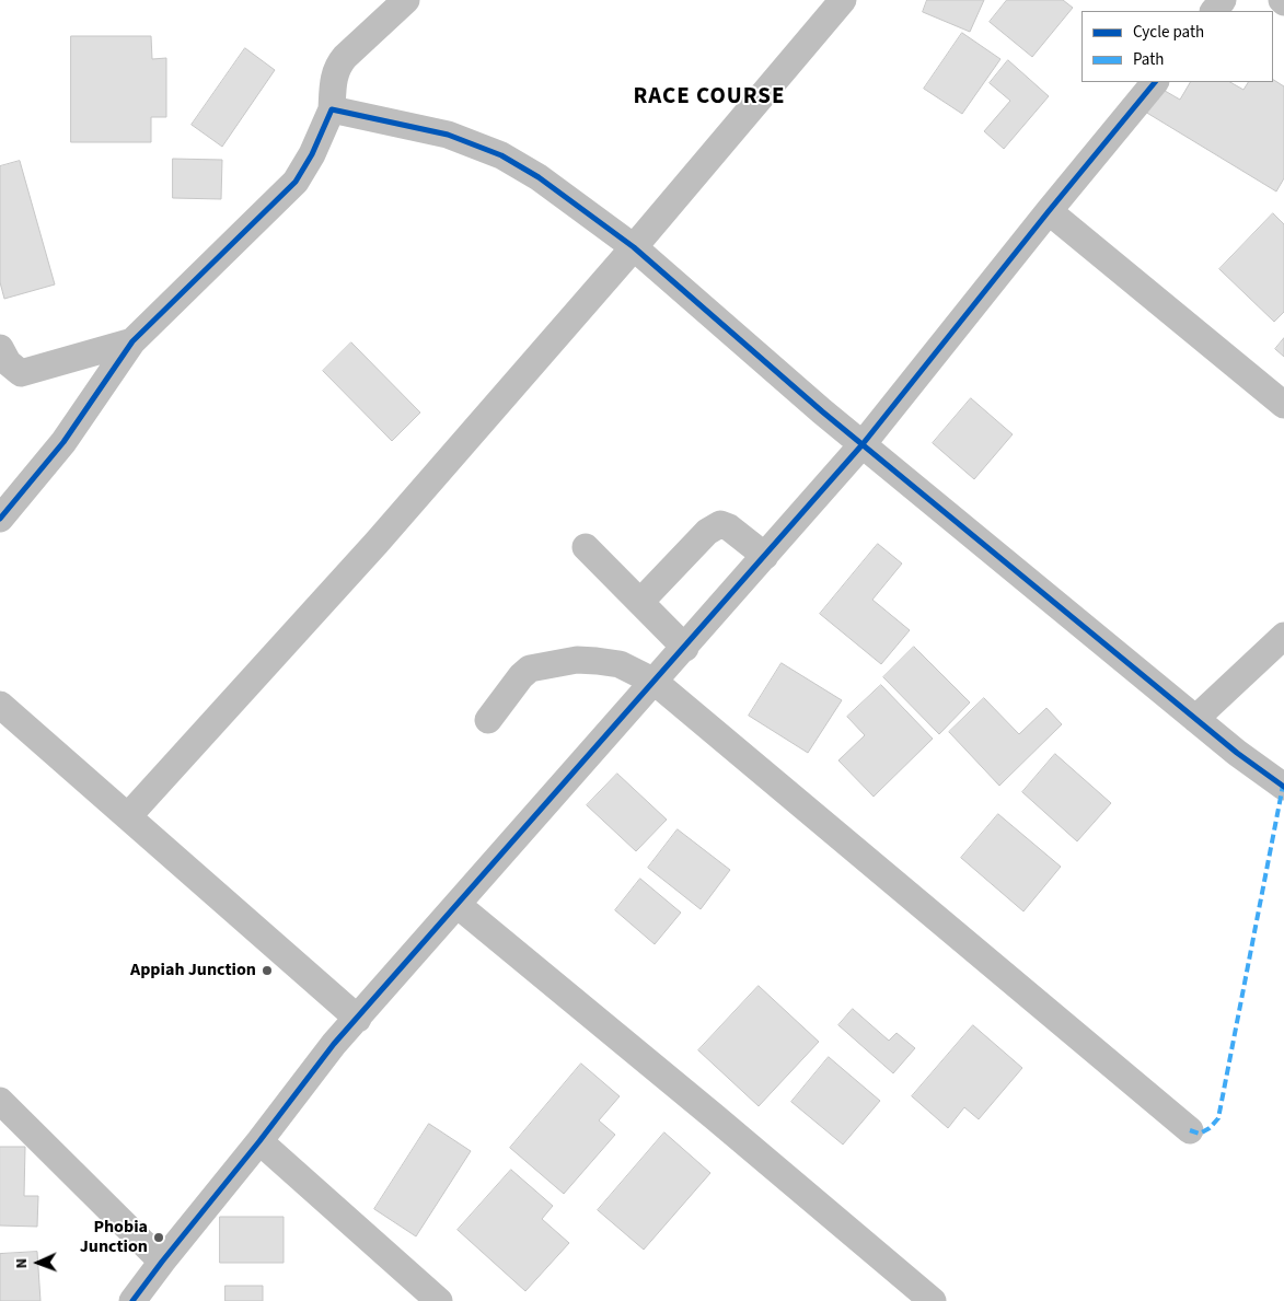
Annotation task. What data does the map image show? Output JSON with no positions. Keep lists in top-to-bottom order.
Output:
{
  "districts": ["RACE COURSE"],
  "places": ["Appiah Junction", "Phobia Junction"],
  "legend": ["Cycle path", "Path"],
  "north": "left"
}
